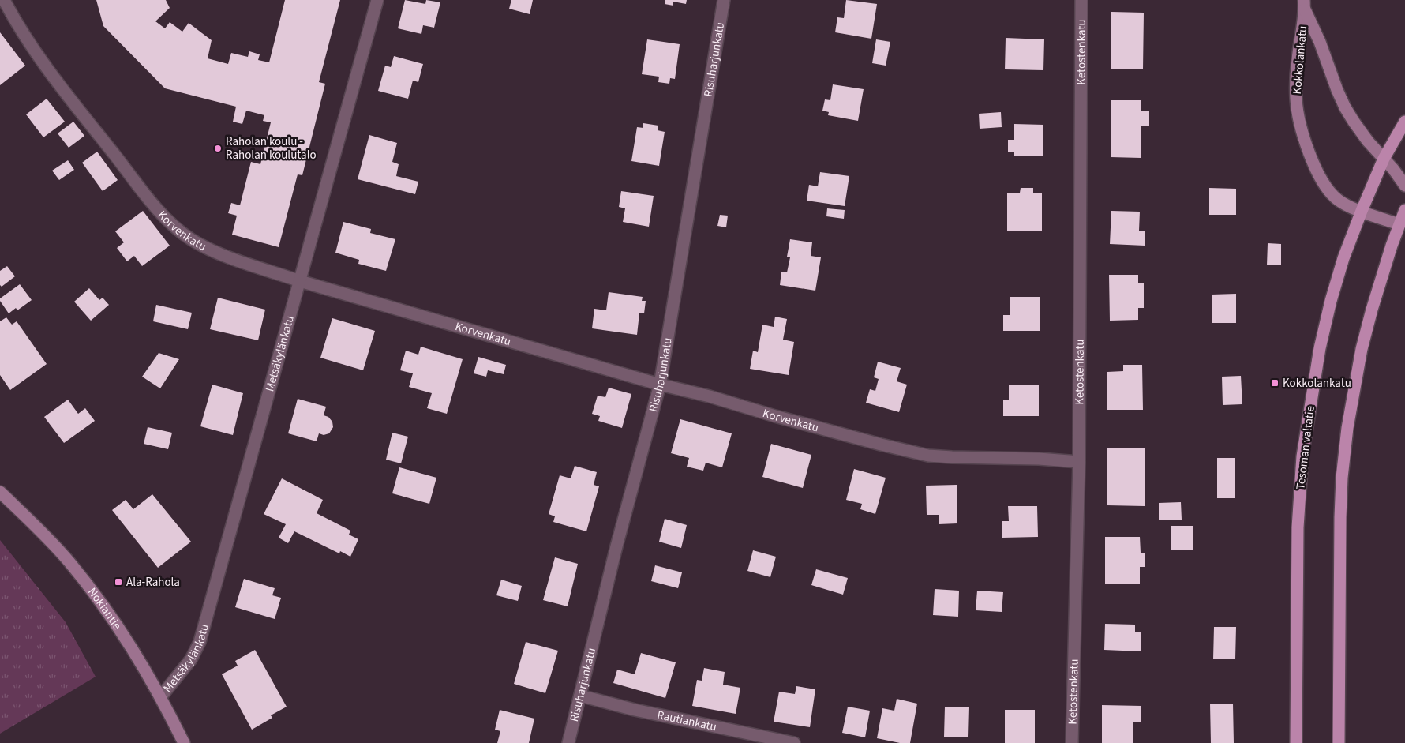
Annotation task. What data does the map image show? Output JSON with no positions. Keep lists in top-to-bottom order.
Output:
{
  "streets": {
    "main road": ["Tesoman valtatie"],
    "street": [
      "Ketostenkatu",
      "Risuharjunkatu",
      "Kokkolankatu",
      "Korvenkatu",
      "Metsäkylänkatu",
      "Nokiantie",
      "Rautiankatu"
    ]
  },
  "crossings": [
    ["Ketostenkatu", "Korvenkatu"],
    ["Risuharjunkatu", "Korvenkatu"],
    ["Risuharjunkatu", "Rautiankatu"],
    ["Kokkolankatu", "Tesoman valtatie"],
    ["Korvenkatu", "Metsäkylänkatu"],
    ["Metsäkylänkatu", "Nokiantie"]
  ],
  "places": {
    "other": ["Raholan koulu - Raholan koulutalo"],
    "transit": ["Kokkolankatu", "Ala-Rahola"]
  }
}
